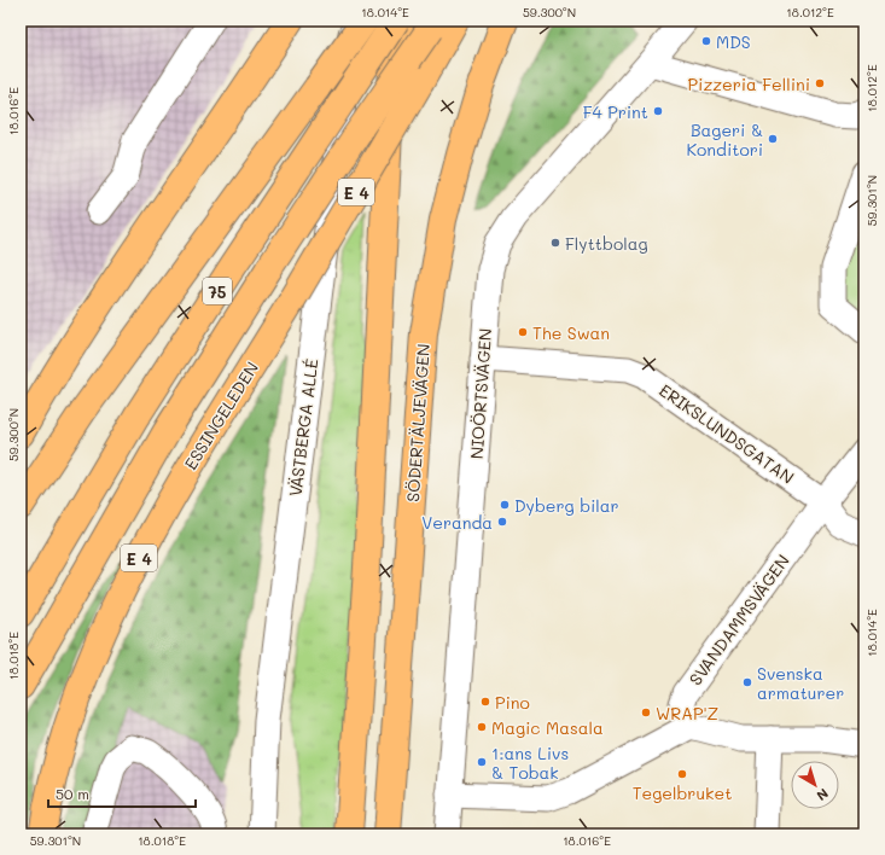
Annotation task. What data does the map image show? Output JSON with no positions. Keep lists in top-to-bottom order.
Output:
{
  "streets": {
    "main road": [
      "E 4",
      "75",
      "ESSINGELEDEN",
      "SÖDERTÄLJEVÄGEN"
    ],
    "street": [
      "NIOÖRTSVÄGEN",
      "VÄSTBERGA ALLÉ",
      "ERIKSLUNDSGATAN",
      "SVANDAMMSVÄGEN"
    ]
  },
  "crossings": [
    ["NIOÖRTSVÄGEN", "ERIKSLUNDSGATAN"],
    ["ERIKSLUNDSGATAN", "SVANDAMMSVÄGEN"]
  ],
  "places": [
    "MDS",
    "Pizzeria Fellini",
    "F4 Print",
    "Bageri & Konditori",
    "Flyttbolag",
    "The Swan",
    "Dyberg bilar",
    "Veranda",
    "Svenska armaturer",
    "Pino",
    "WRAP'Z",
    "Magic Masala",
    "1:ans Livs & Tobak",
    "Tegelbruket"
  ],
  "scale_bar": "50 m",
  "north": "bottom right",
  "coordinates": [
    "18.014°E",
    "59.300°N",
    "18.012°E",
    "18.016°E",
    "59.301°N",
    "18.018°E"
  ]
}
